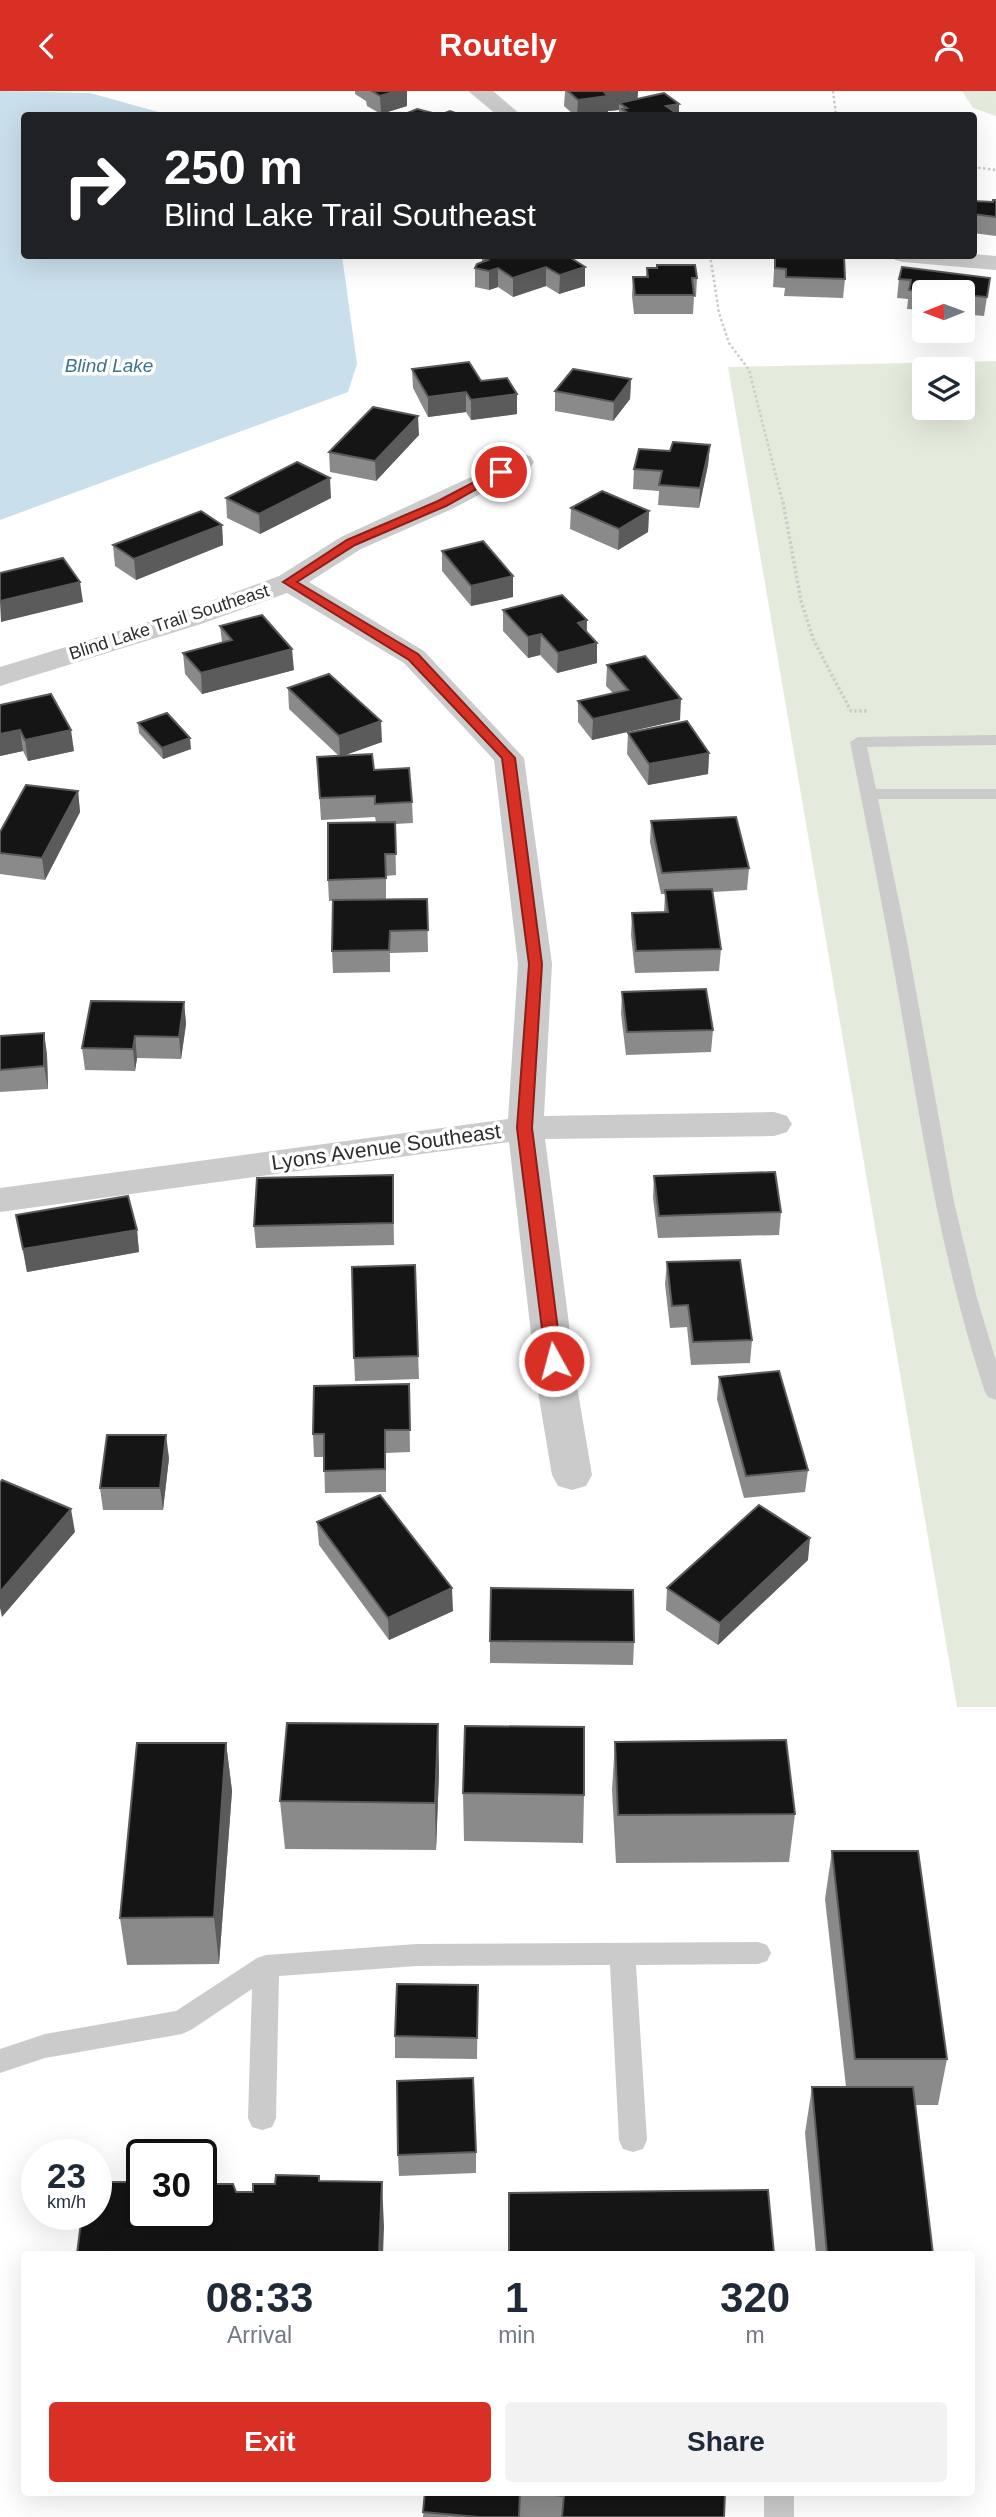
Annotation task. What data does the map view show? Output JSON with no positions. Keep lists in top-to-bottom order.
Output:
{
  "streets": {
    "street": ["Blind Lake Trail Southeast", "Lyons Avenue Southeast"]
  },
  "water": ["Blind Lake"],
  "north": "left",
  "page": {
    "header": "Routely",
    "turn": ["250 m", "Blind Lake Trail Southeast"],
    "speed": "23 km/h",
    "limit": "30",
    "eta": [
      "08:33",
      "Arrival",
      "1",
      "min",
      "320",
      "m"
    ],
    "buttons": ["Exit", "Share"]
  }
}
